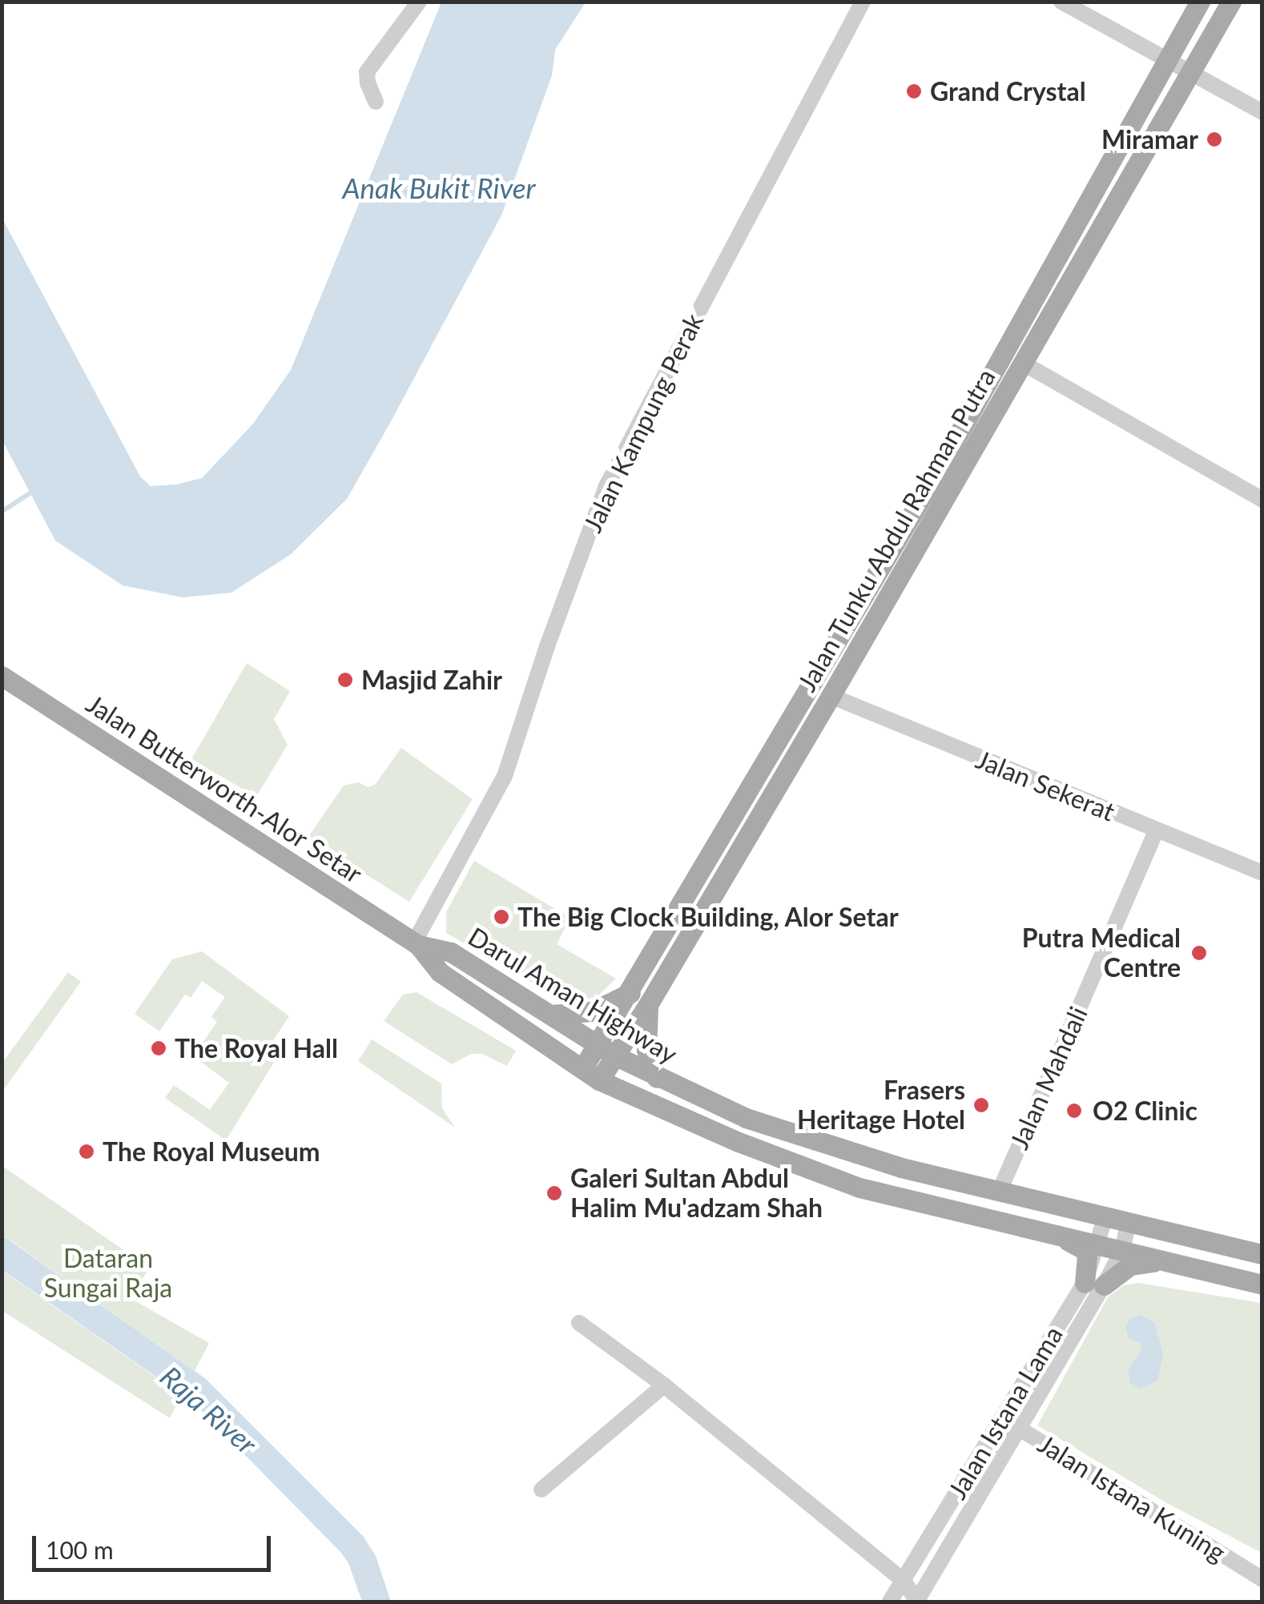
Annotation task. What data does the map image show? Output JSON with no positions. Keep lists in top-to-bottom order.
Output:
{
  "streets": {
    "main road": ["Jalan Tunku Abdul Rahman Putra", "Jalan Butterworth-Alor Setar", "Darul Aman Highway"],
    "street": [
      "Jalan Kampung Perak",
      "Jalan Sekerat",
      "Jalan Mahdali",
      "Jalan Istana Lama",
      "Jalan Istana Kuning"
    ]
  },
  "crossings": [
    ["Jalan Kampung Perak", "Jalan Butterworth-Alor Setar"],
    ["Jalan Kampung Perak", "Darul Aman Highway"],
    ["Jalan Tunku Abdul Rahman Putra", "Jalan Sekerat"],
    ["Jalan Tunku Abdul Rahman Putra", "Darul Aman Highway"],
    ["Jalan Sekerat", "Jalan Mahdali"],
    ["Jalan Butterworth-Alor Setar", "Darul Aman Highway"],
    ["Darul Aman Highway", "Jalan Mahdali"],
    ["Darul Aman Highway", "Jalan Istana Lama"],
    ["Jalan Istana Lama", "Jalan Istana Kuning"]
  ],
  "water": ["Anak Bukit River", "Raja River"],
  "parks": ["Dataran Sungai Raja"],
  "places": [
    "Grand Crystal",
    "Miramar",
    "Masjid Zahir",
    "The Big Clock Building, Alor Setar",
    "Putra Medical Centre",
    "The Royal Hall",
    "Frasers Heritage Hotel",
    "O2 Clinic",
    "The Royal Museum",
    "Galeri Sultan Abdul Halim Mu'adzam Shah"
  ],
  "scale_bar": "100 m"
}
